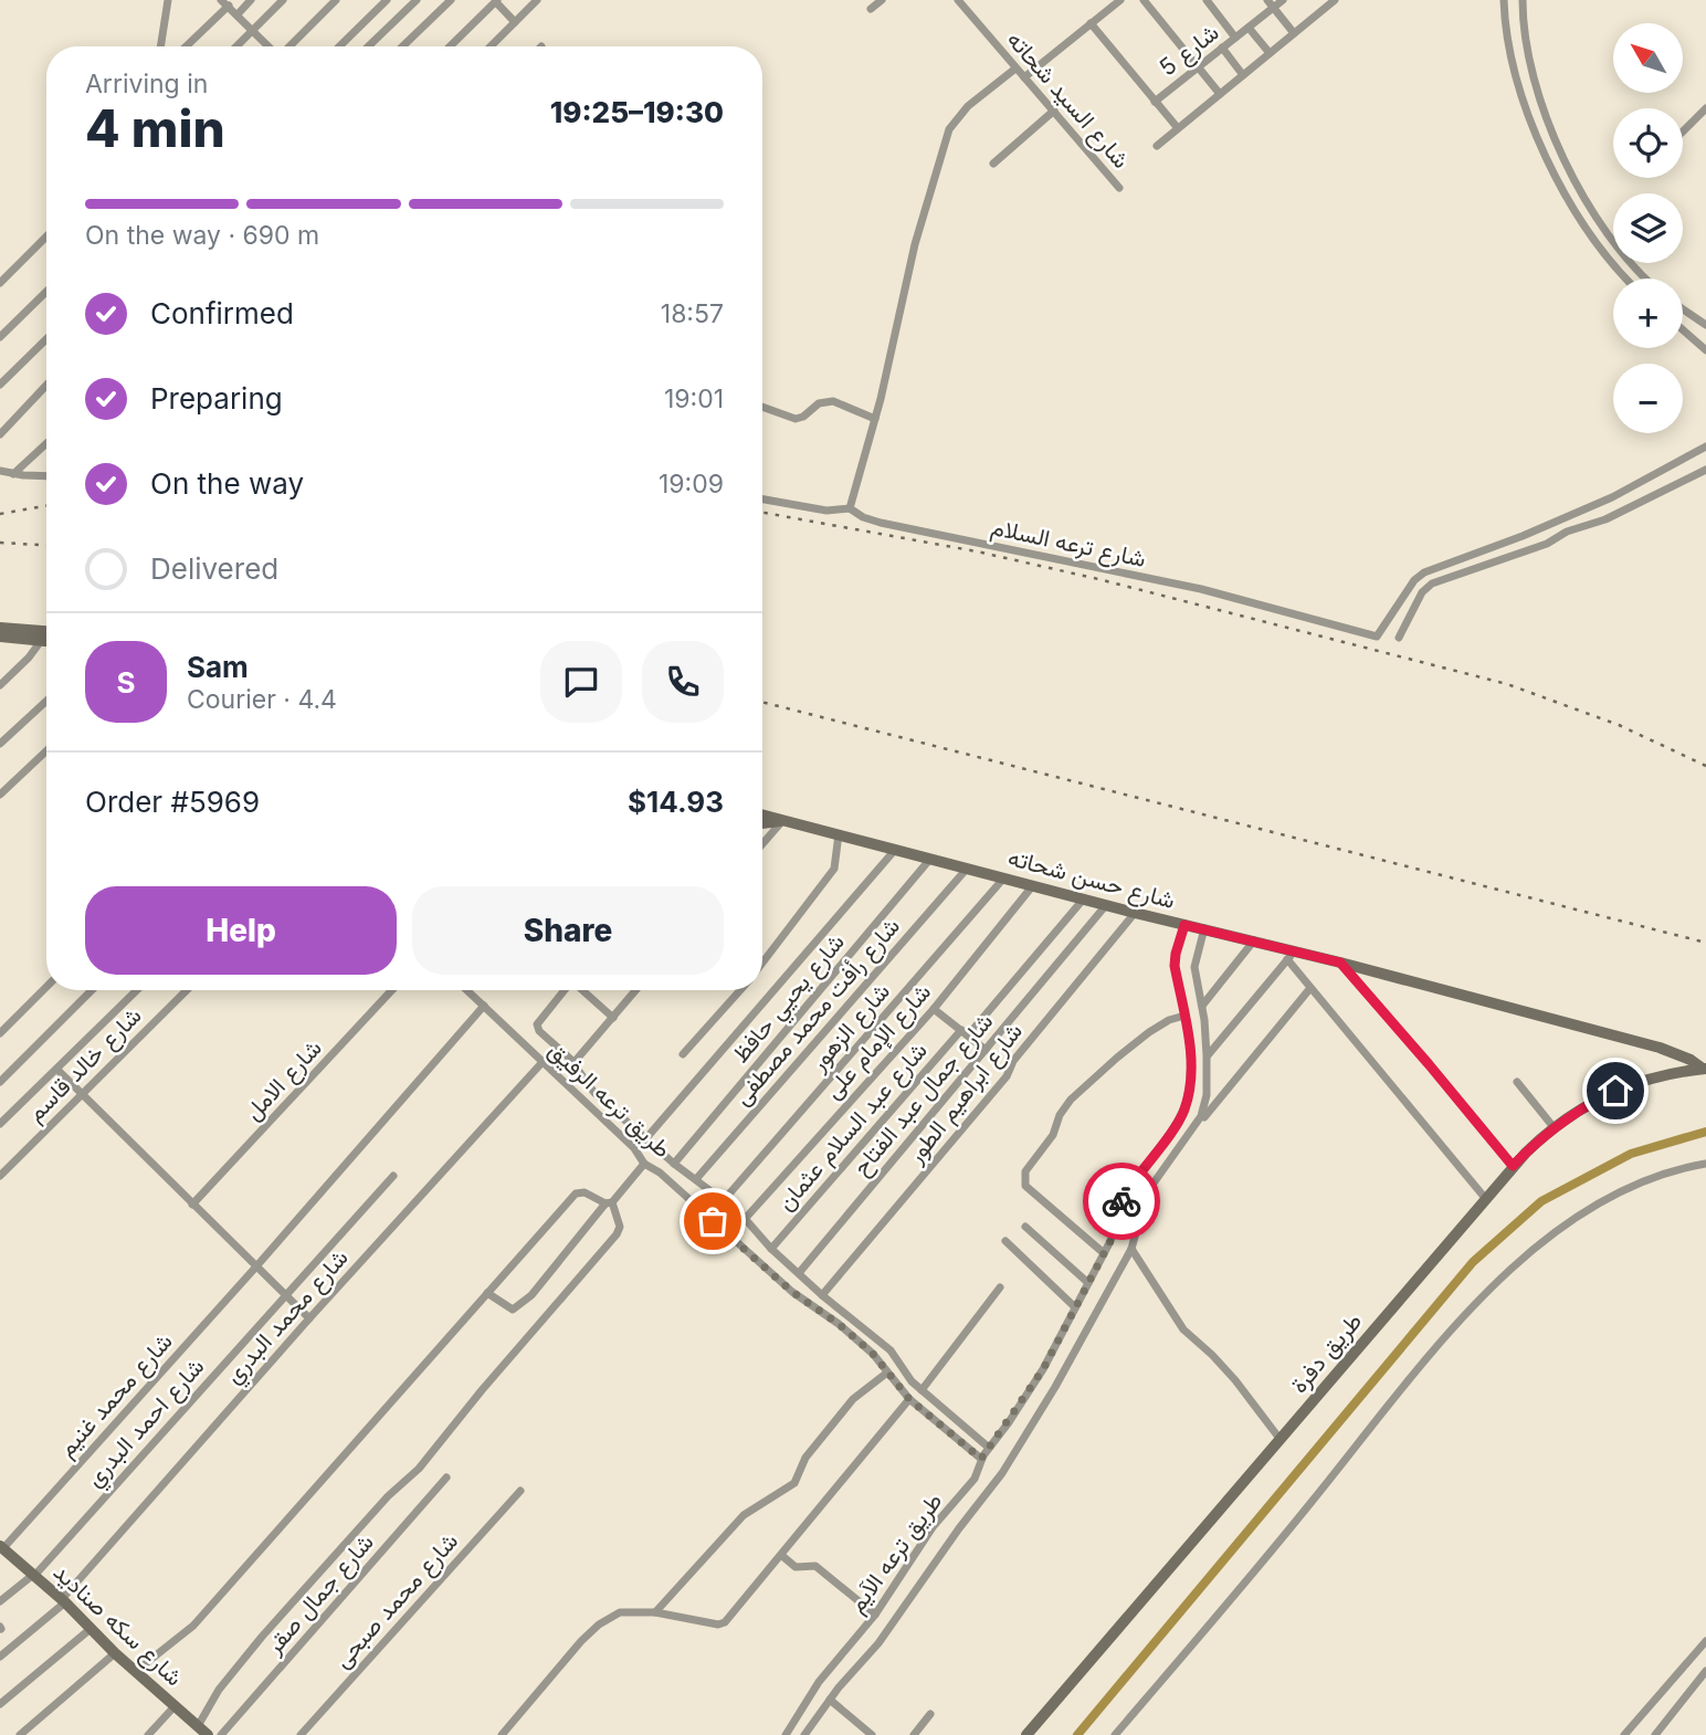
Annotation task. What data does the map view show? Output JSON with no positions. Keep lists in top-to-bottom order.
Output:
{
  "streets": {
    "main road": ["شارع حسن شحاته", "طريق دفرة", "شارع سكه صناديد"],
    "street": [
      "شارع 5",
      "شارع السيد شحاته",
      "شارع ترعه السلام",
      "شارع يحيي حافظ",
      "شارع رأفت محمد مصطفى",
      "شارع الزهور",
      "شارع الإمام على",
      "شارع خالد قاسم",
      "شارع الامل",
      "شارع ابراهيم الطور",
      "شارع جمال عبد الفتاح",
      "طريق ترعه الرفيق",
      "شارع عبد السلام عثمان",
      "شارع محمد البدري",
      "شارع محمد غنيم",
      "شارع احمد البدري",
      "طريق ترعه الآيم",
      "شارع جمال صقر",
      "شارع محمد صبحى"
    ]
  },
  "crossings": [
    ["شارع حسن شحاته", "شارع يحيي حافظ"],
    ["شارع حسن شحاته", "شارع رأفت محمد مصطفى"],
    ["شارع حسن شحاته", "شارع الزهور"],
    ["شارع حسن شحاته", "شارع الإمام على"],
    ["شارع حسن شحاته", "شارع ابراهيم الطور"],
    ["شارع حسن شحاته", "شارع جمال عبد الفتاح"],
    ["شارع حسن شحاته", "شارع عبد السلام عثمان"],
    ["شارع حسن شحاته", "طريق دفرة"],
    ["شارع حسن شحاته", "طريق ترعه الآيم"],
    ["شارع يحيي حافظ", "طريق ترعه الرفيق"],
    ["شارع رأفت محمد مصطفى", "طريق ترعه الرفيق"],
    ["شارع الزهور", "طريق ترعه الرفيق"],
    ["شارع الإمام على", "طريق ترعه الرفيق"],
    ["شارع ابراهيم الطور", "طريق ترعه الرفيق"],
    ["شارع جمال عبد الفتاح", "طريق ترعه الرفيق"],
    ["طريق ترعه الرفيق", "شارع عبد السلام عثمان"],
    ["طريق ترعه الرفيق", "شارع محمد البدري"],
    ["طريق ترعه الرفيق", "شارع محمد غنيم"],
    ["طريق ترعه الرفيق", "طريق ترعه الآيم"],
    ["شارع محمد البدري", "شارع سكه صناديد"],
    ["شارع محمد غنيم", "شارع سكه صناديد"],
    ["شارع احمد البدري", "شارع سكه صناديد"]
  ],
  "north": "top left",
  "page": {
    "map_buttons": ["+", "−"],
    "heading": ["4 min", "Arriving in", "19:25–19:30"],
    "panel": [
      "Sam",
      "Courier · 4.4",
      "Order #5969",
      "$14.93"
    ],
    "bar": "On the way · 690 m",
    "list": [
      ["Confirmed", "18:57"],
      ["Preparing", "19:01"],
      ["On the way", "19:09"],
      "Delivered"
    ],
    "round": "S",
    "buttons": ["Help", "Share"]
  }
}
